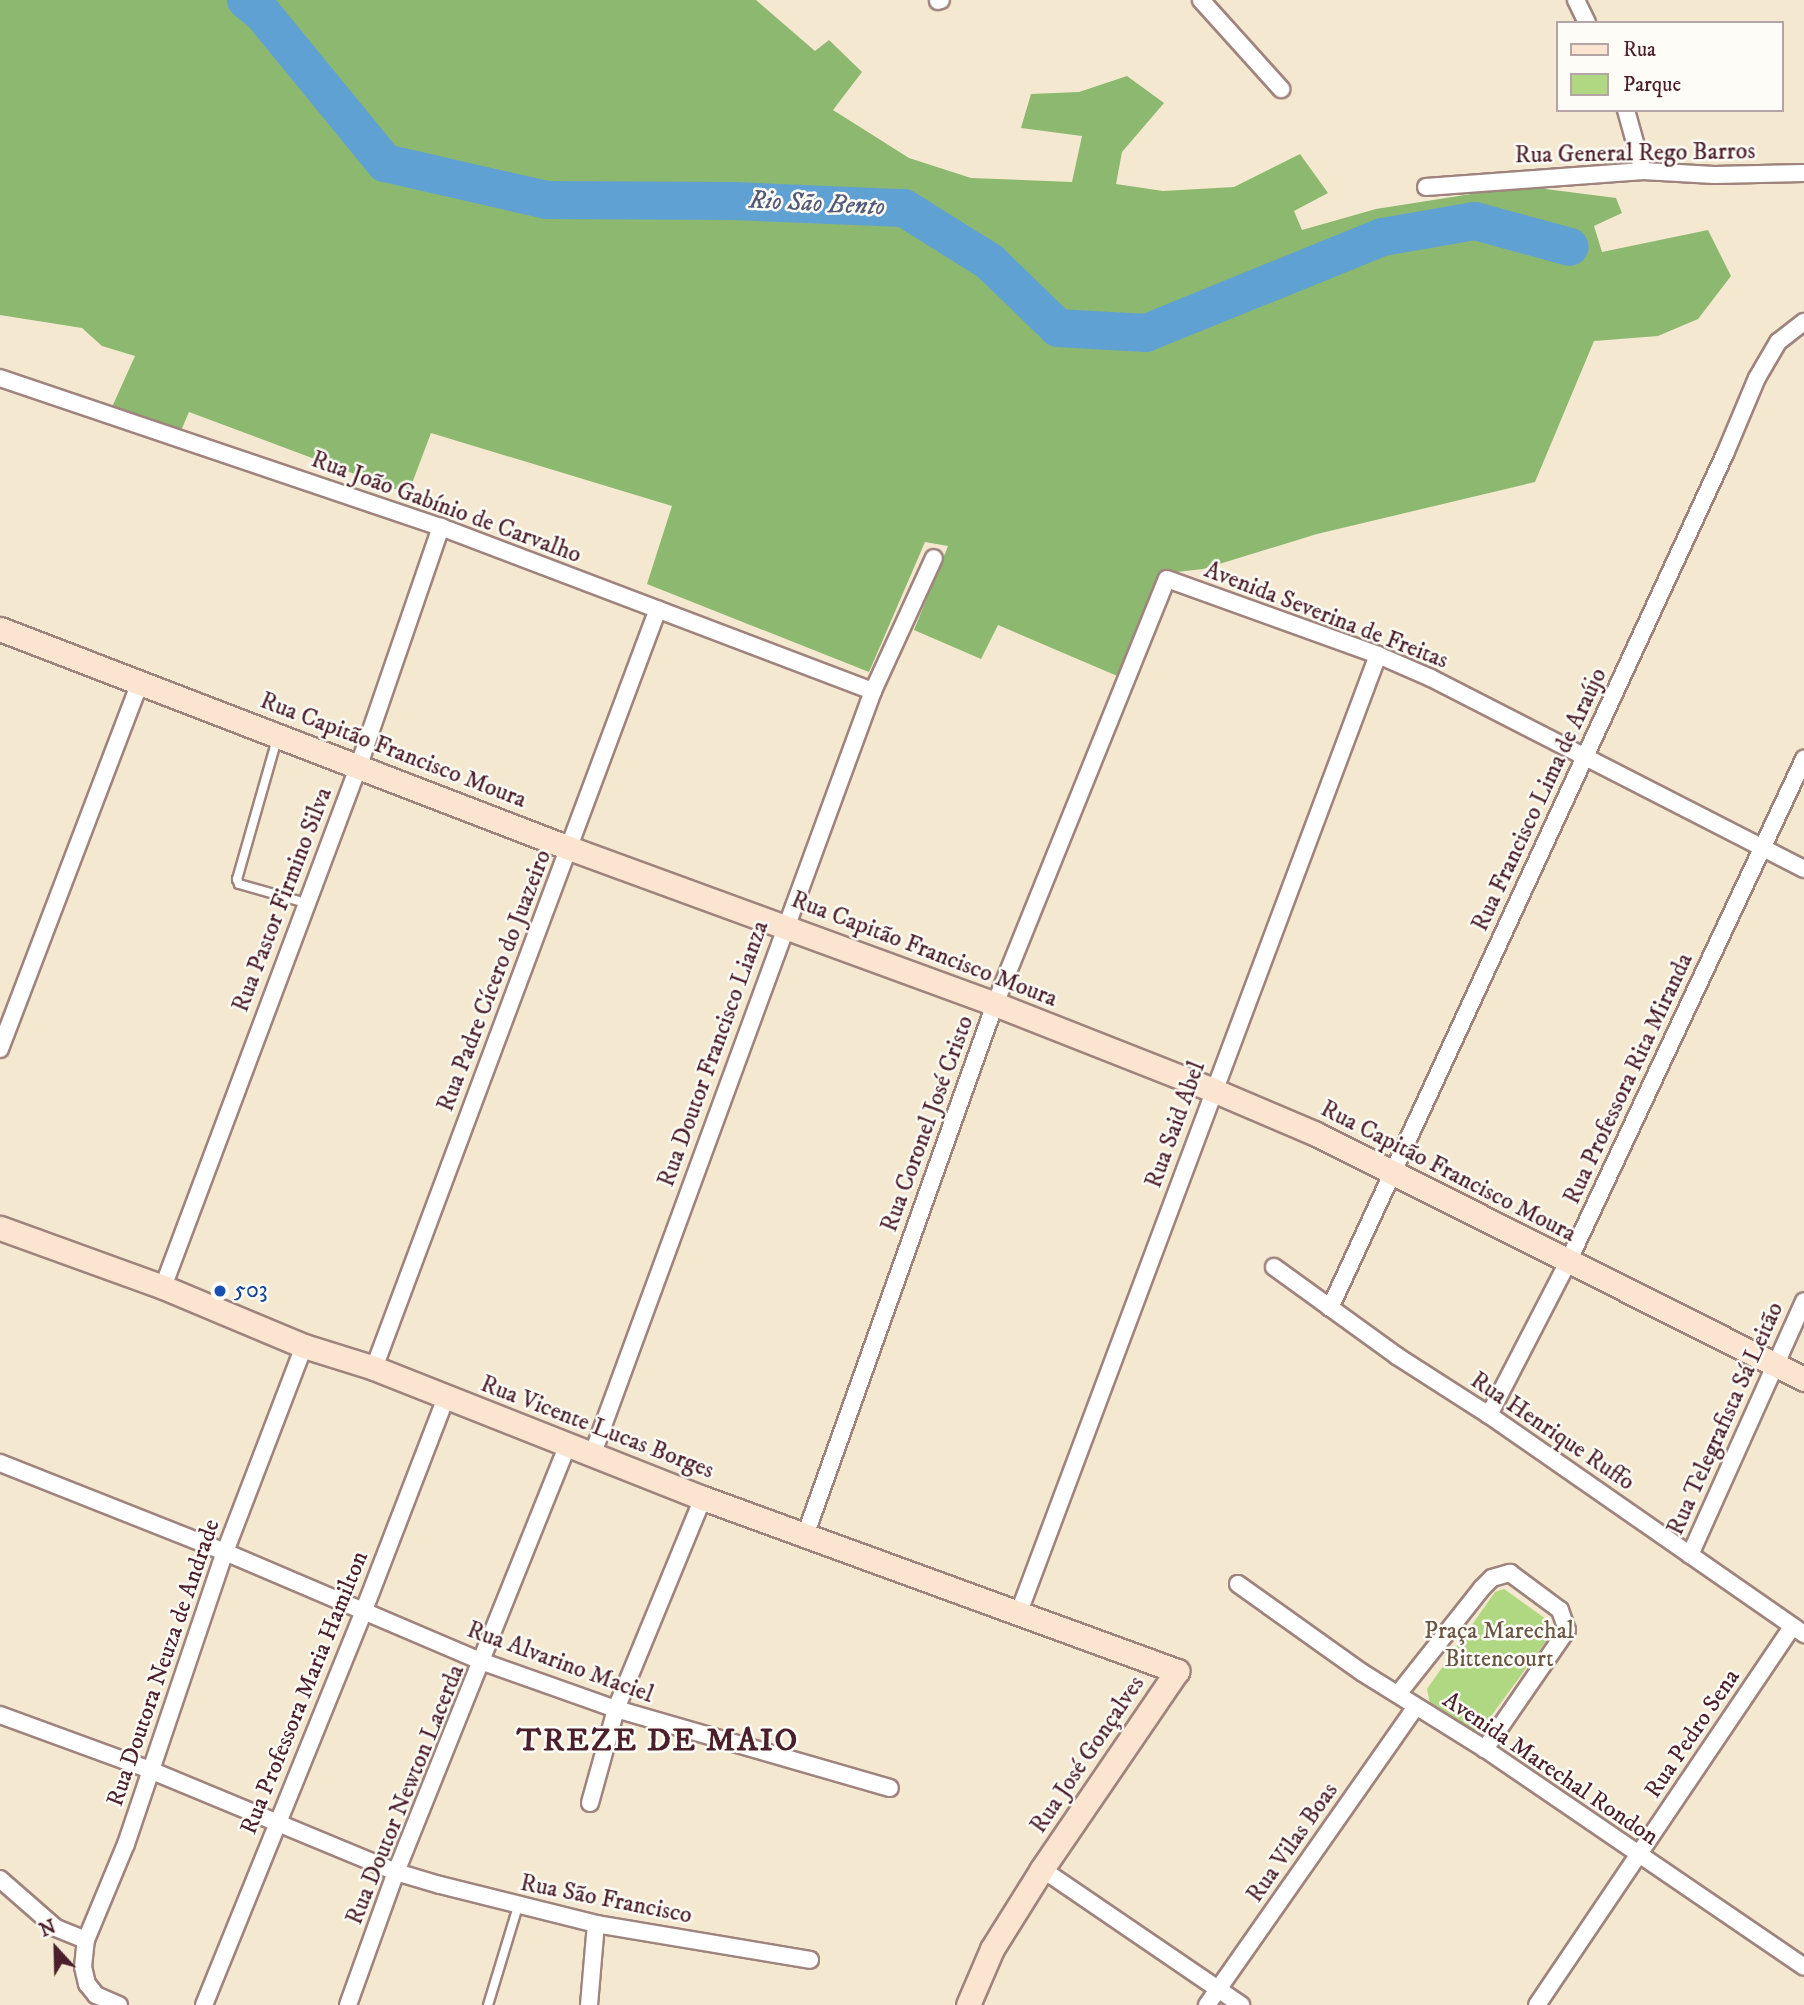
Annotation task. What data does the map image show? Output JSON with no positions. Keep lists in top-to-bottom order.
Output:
{
  "streets": {
    "main road": ["Rua Capitão Francisco Moura", "Rua Vicente Lucas Borges", "Rua José Gonçalves"],
    "street": [
      "Rua General Rego Barros",
      "Rua João Gabínio de Carvalho",
      "Avenida Severina de Freitas",
      "Rua Francisco Lima de Araújo",
      "Rua Pastor Firmino Silva",
      "Rua Padre Cícero do Juazeiro",
      "Rua Doutor Francisco Lianza",
      "Rua Professora Rita Miranda",
      "Rua Coronel José Cristo",
      "Rua Said Abel",
      "Rua Telegrafista Sá Leitão",
      "Rua Henrique Ruffo",
      "Rua Doutora Neuza de Andrade",
      "Rua Alvarino Maciel",
      "Rua Professora Maria Hamilton",
      "Rua Pedro Sena",
      "Avenida Marechal Rondon",
      "Rua Doutor Newton Lacerda",
      "Rua Vilas Boas",
      "Rua São Francisco"
    ]
  },
  "crossings": [
    ["Rua João Gabínio de Carvalho", "Rua Pastor Firmino Silva"],
    ["Rua João Gabínio de Carvalho", "Rua Padre Cícero do Juazeiro"],
    ["Rua João Gabínio de Carvalho", "Rua Doutor Francisco Lianza"],
    ["Avenida Severina de Freitas", "Rua Francisco Lima de Araújo"],
    ["Avenida Severina de Freitas", "Rua Professora Rita Miranda"],
    ["Avenida Severina de Freitas", "Rua Coronel José Cristo"],
    ["Avenida Severina de Freitas", "Rua Said Abel"],
    ["Rua Capitão Francisco Moura", "Rua Francisco Lima de Araújo"],
    ["Rua Capitão Francisco Moura", "Rua Pastor Firmino Silva"],
    ["Rua Capitão Francisco Moura", "Rua Padre Cícero do Juazeiro"],
    ["Rua Capitão Francisco Moura", "Rua Doutor Francisco Lianza"],
    ["Rua Capitão Francisco Moura", "Rua Professora Rita Miranda"],
    ["Rua Capitão Francisco Moura", "Rua Coronel José Cristo"],
    ["Rua Capitão Francisco Moura", "Rua Said Abel"],
    ["Rua Capitão Francisco Moura", "Rua Telegrafista Sá Leitão"],
    ["Rua Francisco Lima de Araújo", "Rua Henrique Ruffo"],
    ["Rua Pastor Firmino Silva", "Rua Vicente Lucas Borges"],
    ["Rua Padre Cícero do Juazeiro", "Rua Vicente Lucas Borges"],
    ["Rua Doutor Francisco Lianza", "Rua Vicente Lucas Borges"],
    ["Rua Professora Rita Miranda", "Rua Henrique Ruffo"],
    ["Rua Coronel José Cristo", "Rua Vicente Lucas Borges"],
    ["Rua Said Abel", "Rua Vicente Lucas Borges"],
    ["Rua Telegrafista Sá Leitão", "Rua Henrique Ruffo"],
    ["Rua Vicente Lucas Borges", "Rua Doutora Neuza de Andrade"],
    ["Rua Vicente Lucas Borges", "Rua Professora Maria Hamilton"],
    ["Rua Vicente Lucas Borges", "Rua José Gonçalves"],
    ["Rua Vicente Lucas Borges", "Rua Doutor Newton Lacerda"],
    ["Rua Henrique Ruffo", "Rua Pedro Sena"],
    ["Rua Doutora Neuza de Andrade", "Rua Alvarino Maciel"],
    ["Rua Doutora Neuza de Andrade", "Rua São Francisco"],
    ["Rua Alvarino Maciel", "Rua Professora Maria Hamilton"],
    ["Rua Alvarino Maciel", "Rua Doutor Newton Lacerda"],
    ["Rua Professora Maria Hamilton", "Rua São Francisco"],
    ["Rua Pedro Sena", "Avenida Marechal Rondon"],
    ["Avenida Marechal Rondon", "Rua Vilas Boas"],
    ["Rua Doutor Newton Lacerda", "Rua São Francisco"]
  ],
  "districts": ["TREZE DE MAIO"],
  "water": ["Rio São Bento"],
  "parks": ["Praça Marechal Bittencourt"],
  "places": ["503"],
  "legend": ["Rua", "Parque"],
  "north": "top"
}
